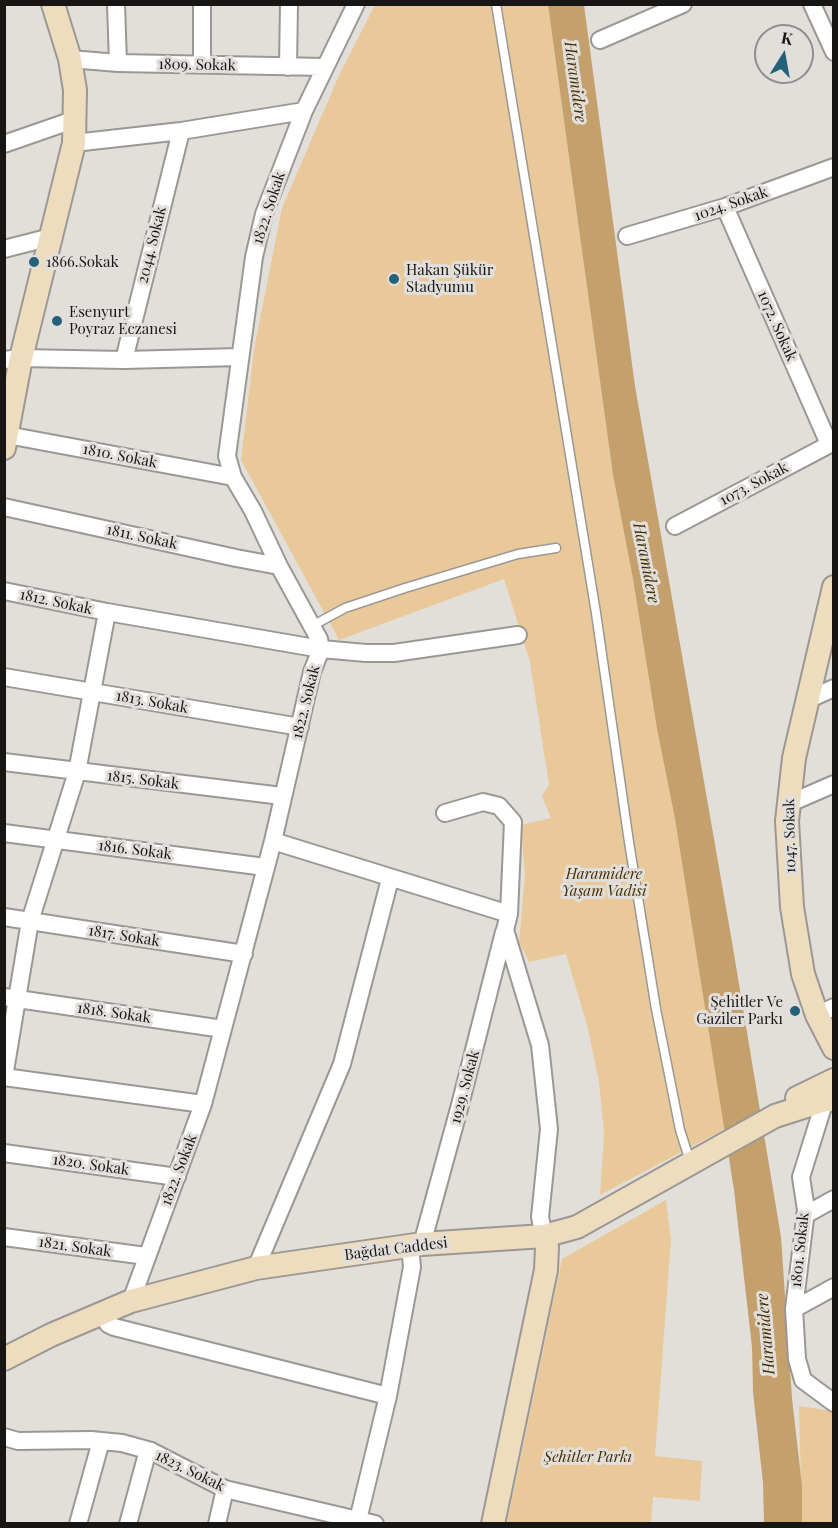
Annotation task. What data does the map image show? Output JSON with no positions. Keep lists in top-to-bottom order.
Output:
{
  "streets": {
    "main road": ["1047. Sokak", "Bağdat Caddesi"],
    "street": [
      "1809. Sokak",
      "1024. Sokak",
      "1822. Sokak",
      "2044. Sokak",
      "1072. Sokak",
      "1810. Sokak",
      "1073. Sokak",
      "1811. Sokak",
      "1812. Sokak",
      "1813. Sokak",
      "1815. Sokak",
      "1816. Sokak",
      "1817. Sokak",
      "1818. Sokak",
      "1929. Sokak",
      "1820. Sokak",
      "1821. Sokak",
      "1801. Sokak",
      "1823. Sokak"
    ]
  },
  "crossings": [
    ["1809. Sokak", "1822. Sokak"],
    ["1024. Sokak", "1072. Sokak"],
    ["1822. Sokak", "1810. Sokak"],
    ["1822. Sokak", "1811. Sokak"],
    ["1822. Sokak", "1812. Sokak"],
    ["1822. Sokak", "1813. Sokak"],
    ["1822. Sokak", "1815. Sokak"],
    ["1822. Sokak", "1816. Sokak"],
    ["1822. Sokak", "1817. Sokak"],
    ["1822. Sokak", "1818. Sokak"],
    ["1822. Sokak", "1820. Sokak"],
    ["1822. Sokak", "1821. Sokak"],
    ["1822. Sokak", "Bağdat Caddesi"],
    ["1072. Sokak", "1073. Sokak"],
    ["1929. Sokak", "Bağdat Caddesi"],
    ["1929. Sokak", "1823. Sokak"],
    ["Bağdat Caddesi", "1801. Sokak"]
  ],
  "water": ["Haramidere"],
  "parks": ["Haramidere Yaşam Vadisi", "Şehitler Parkı"],
  "places": [
    "1866.Sokak",
    "Hakan Şükür Stadyumu",
    "Esenyurt Poyraz Eczanesi",
    "Şehitler Ve Gaziler Parkı"
  ],
  "north": "top"
}
